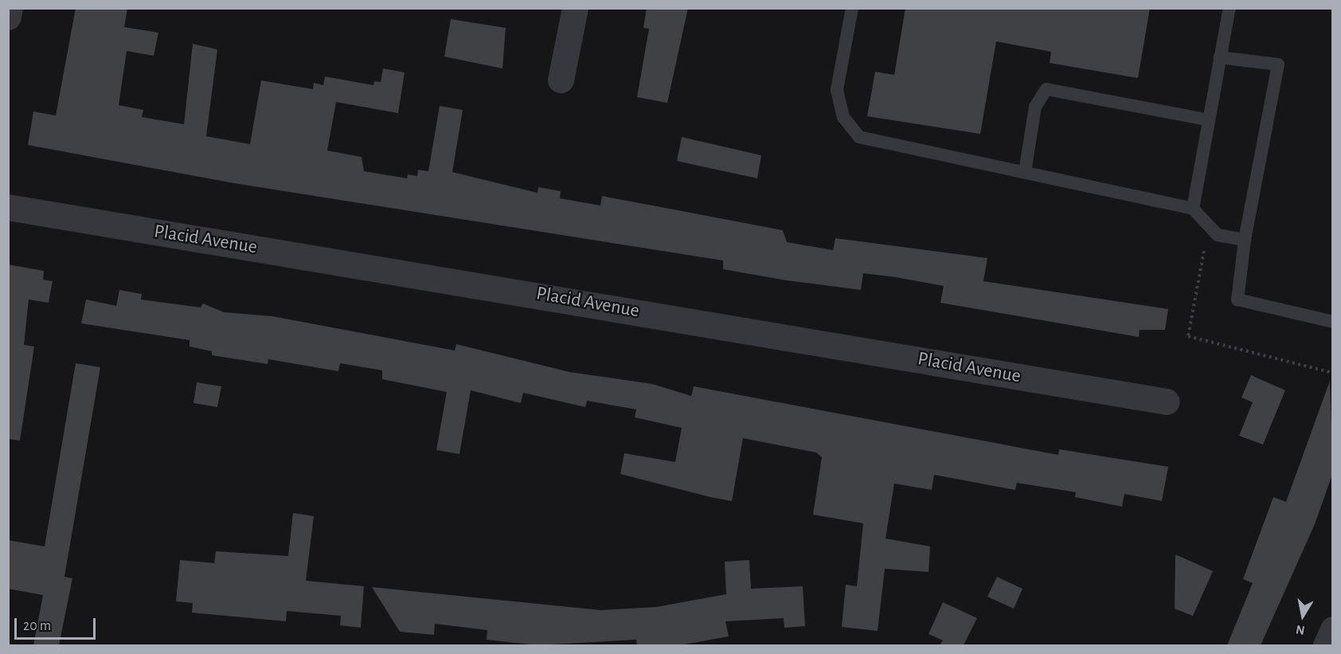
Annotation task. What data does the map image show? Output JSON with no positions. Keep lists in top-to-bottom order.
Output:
{
  "streets": {
    "street": ["Placid Avenue"]
  },
  "scale_bar": "20 m",
  "north": "bottom"
}
